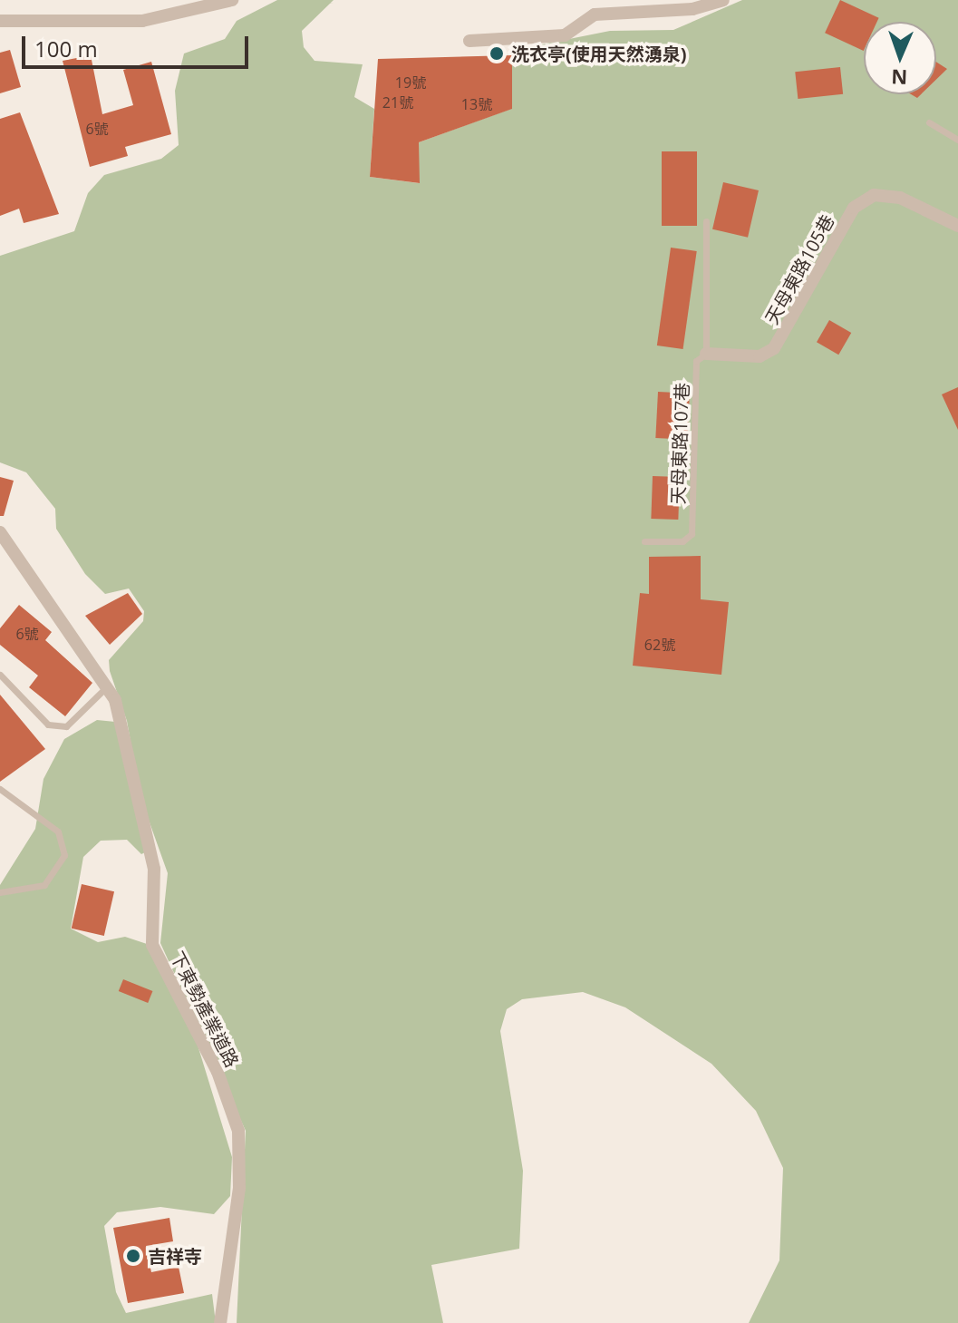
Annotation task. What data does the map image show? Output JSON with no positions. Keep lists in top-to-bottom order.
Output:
{
  "streets": {
    "street": ["天母東路105巷", "下東勢產業道路"],
    "lane": ["天母東路107巷"]
  },
  "crossings": [
    ["天母東路105巷", "天母東路107巷"]
  ],
  "places": ["洗衣亭(使用天然湧泉)", "吉祥寺"],
  "house_numbers": [
    "19號",
    "21號",
    "13號",
    "6號",
    "6號",
    "62號"
  ],
  "scale_bar": "100 m",
  "north": "bottom"
}
